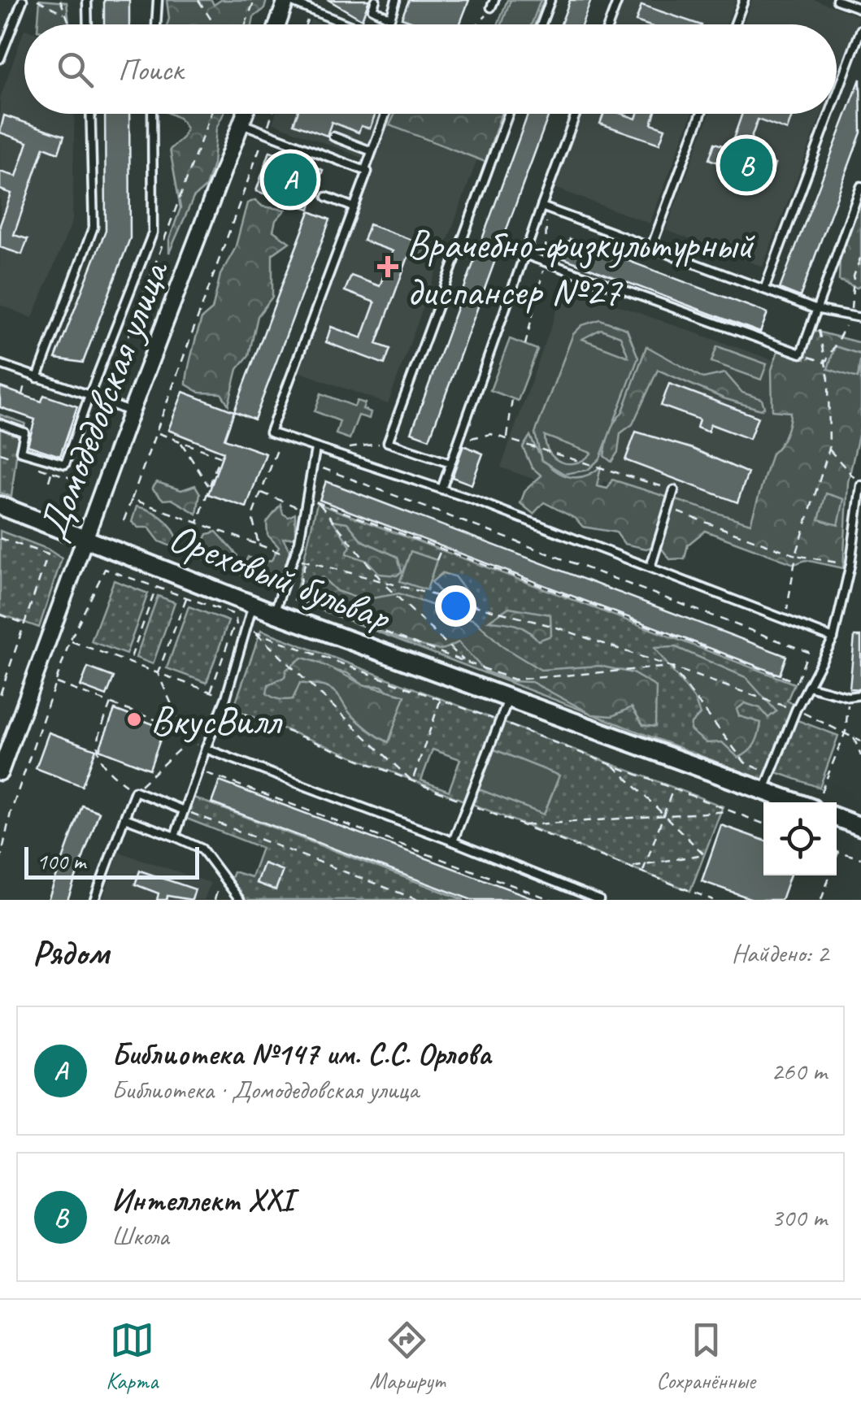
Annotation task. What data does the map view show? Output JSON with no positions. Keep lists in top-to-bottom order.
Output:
{
  "streets": {
    "main road": ["Ореховый бульвар"],
    "street": ["Домодедовская улица"]
  },
  "crossings": [
    ["Домодедовская улица", "Ореховый бульвар"]
  ],
  "places": {
    "health": ["Врачебно-физкультурный диспансер №27"],
    "other": ["ВкусВилл"]
  },
  "scale_bar": "100 m",
  "page": {
    "search": "Поиск",
    "pins": ["B", "A"],
    "scale": "100 m",
    "heading": ["Рядом", "Найдено: 2"],
    "list": [
      {
        "mark": "A",
        "name": "Библиотека №147 им. С.С. Орлова",
        "note": "Библиотека · Домодедовская улица",
        "value": "260 m"
      },
      {
        "mark": "B",
        "name": "Интеллект XXI",
        "note": "Школа",
        "value": "300 m"
      }
    ],
    "nav": ["Карта", "Маршрут", "Сохранённые"]
  }
}
